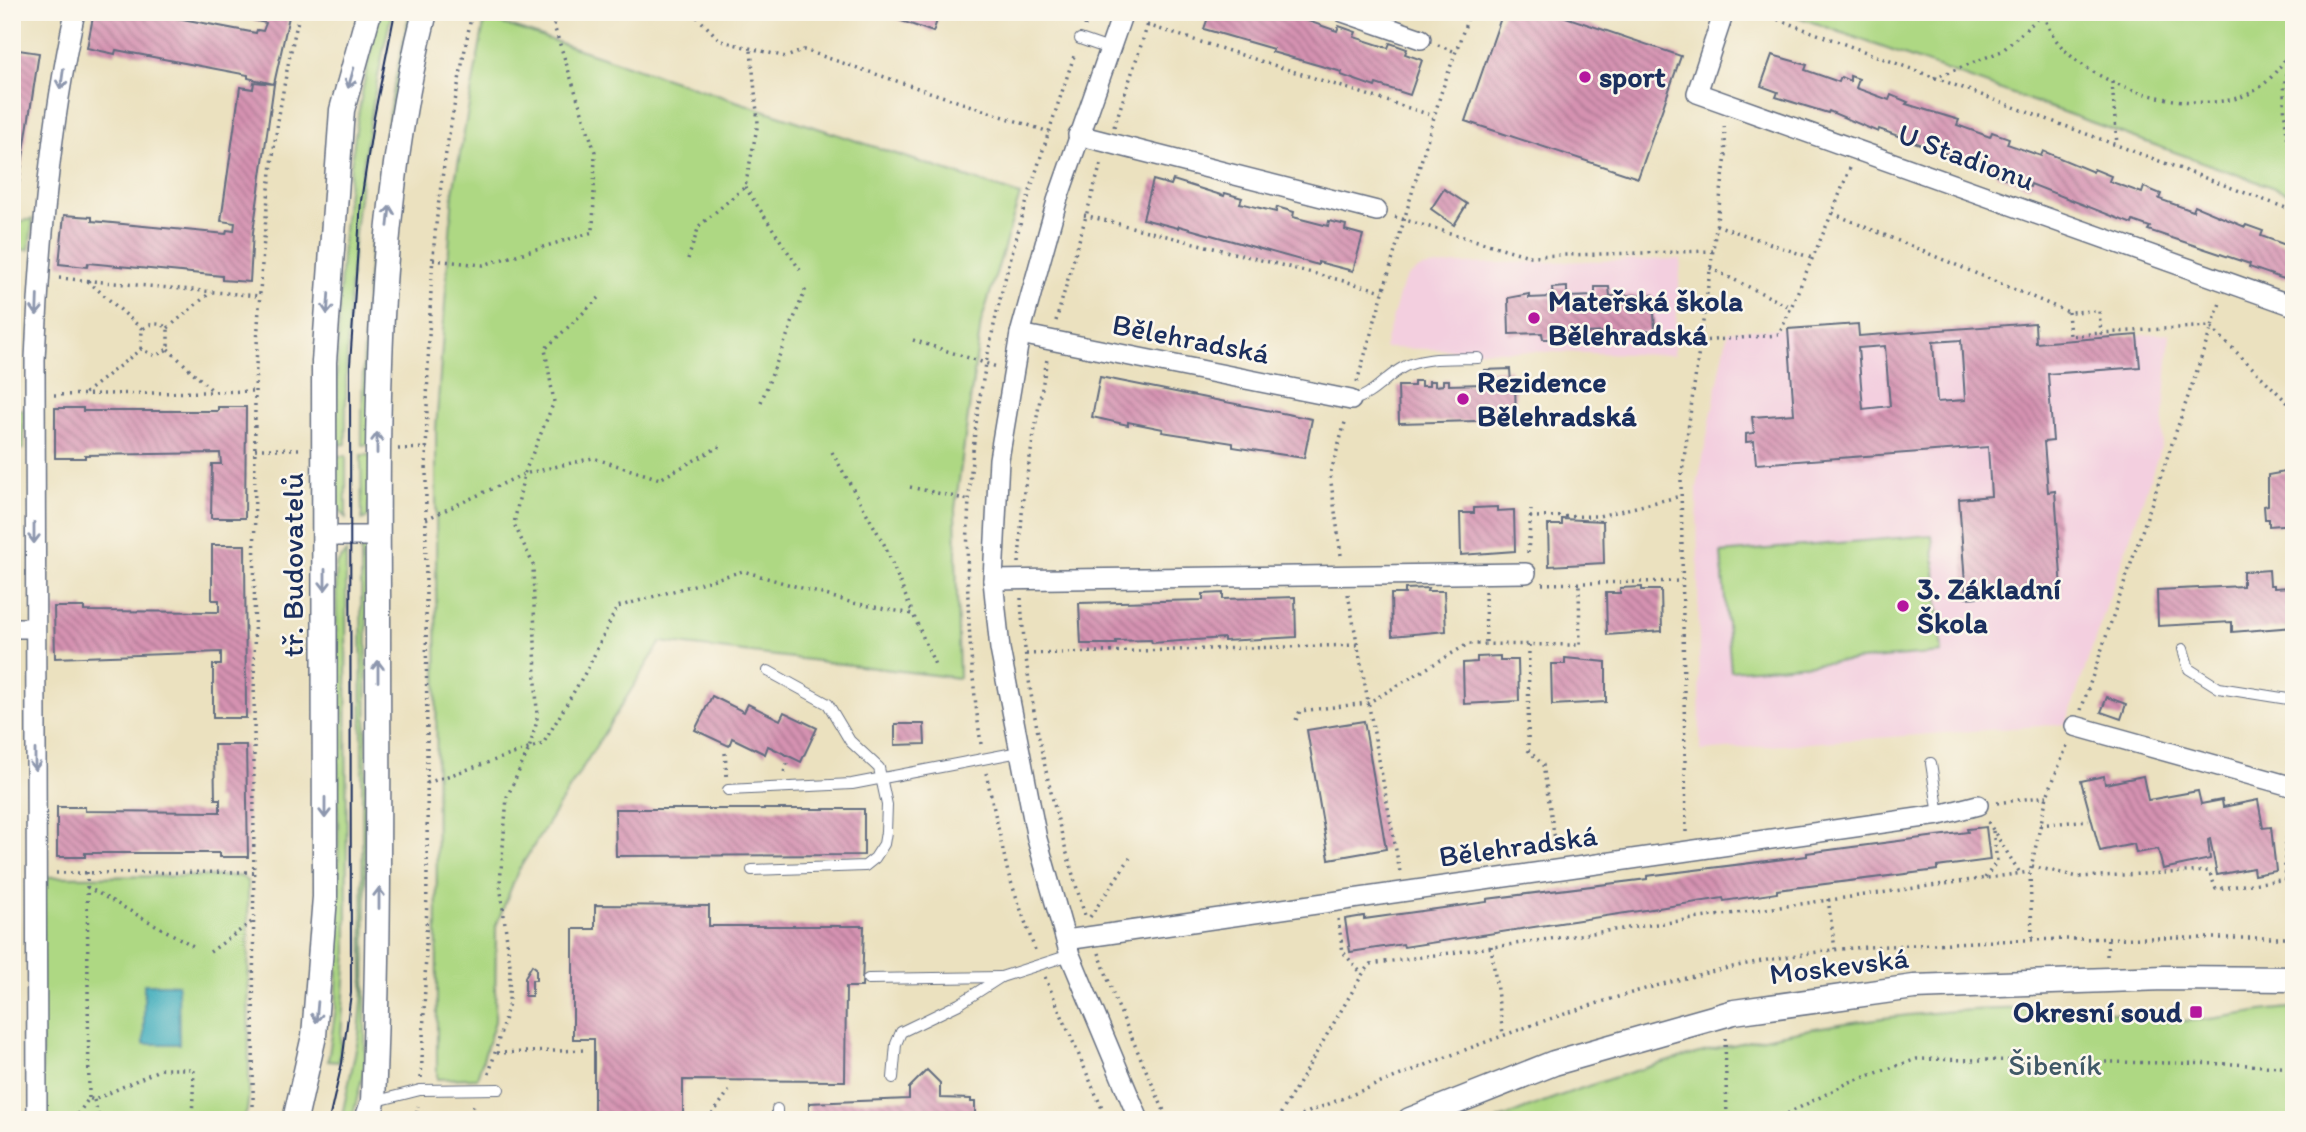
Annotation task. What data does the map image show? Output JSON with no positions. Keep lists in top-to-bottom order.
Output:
{
  "streets": {
    "street": [
      "U Stadionu",
      "Bělehradská",
      "tř. Budovatelů",
      "Moskevská"
    ]
  },
  "parks": ["Šibeník"],
  "places": {
    "other": [
      "sport",
      "Mateřská škola Bělehradská",
      "Rezidence Bělehradská",
      "3. Základní Škola"
    ],
    "transit": ["Okresní soud"]
  }
}
